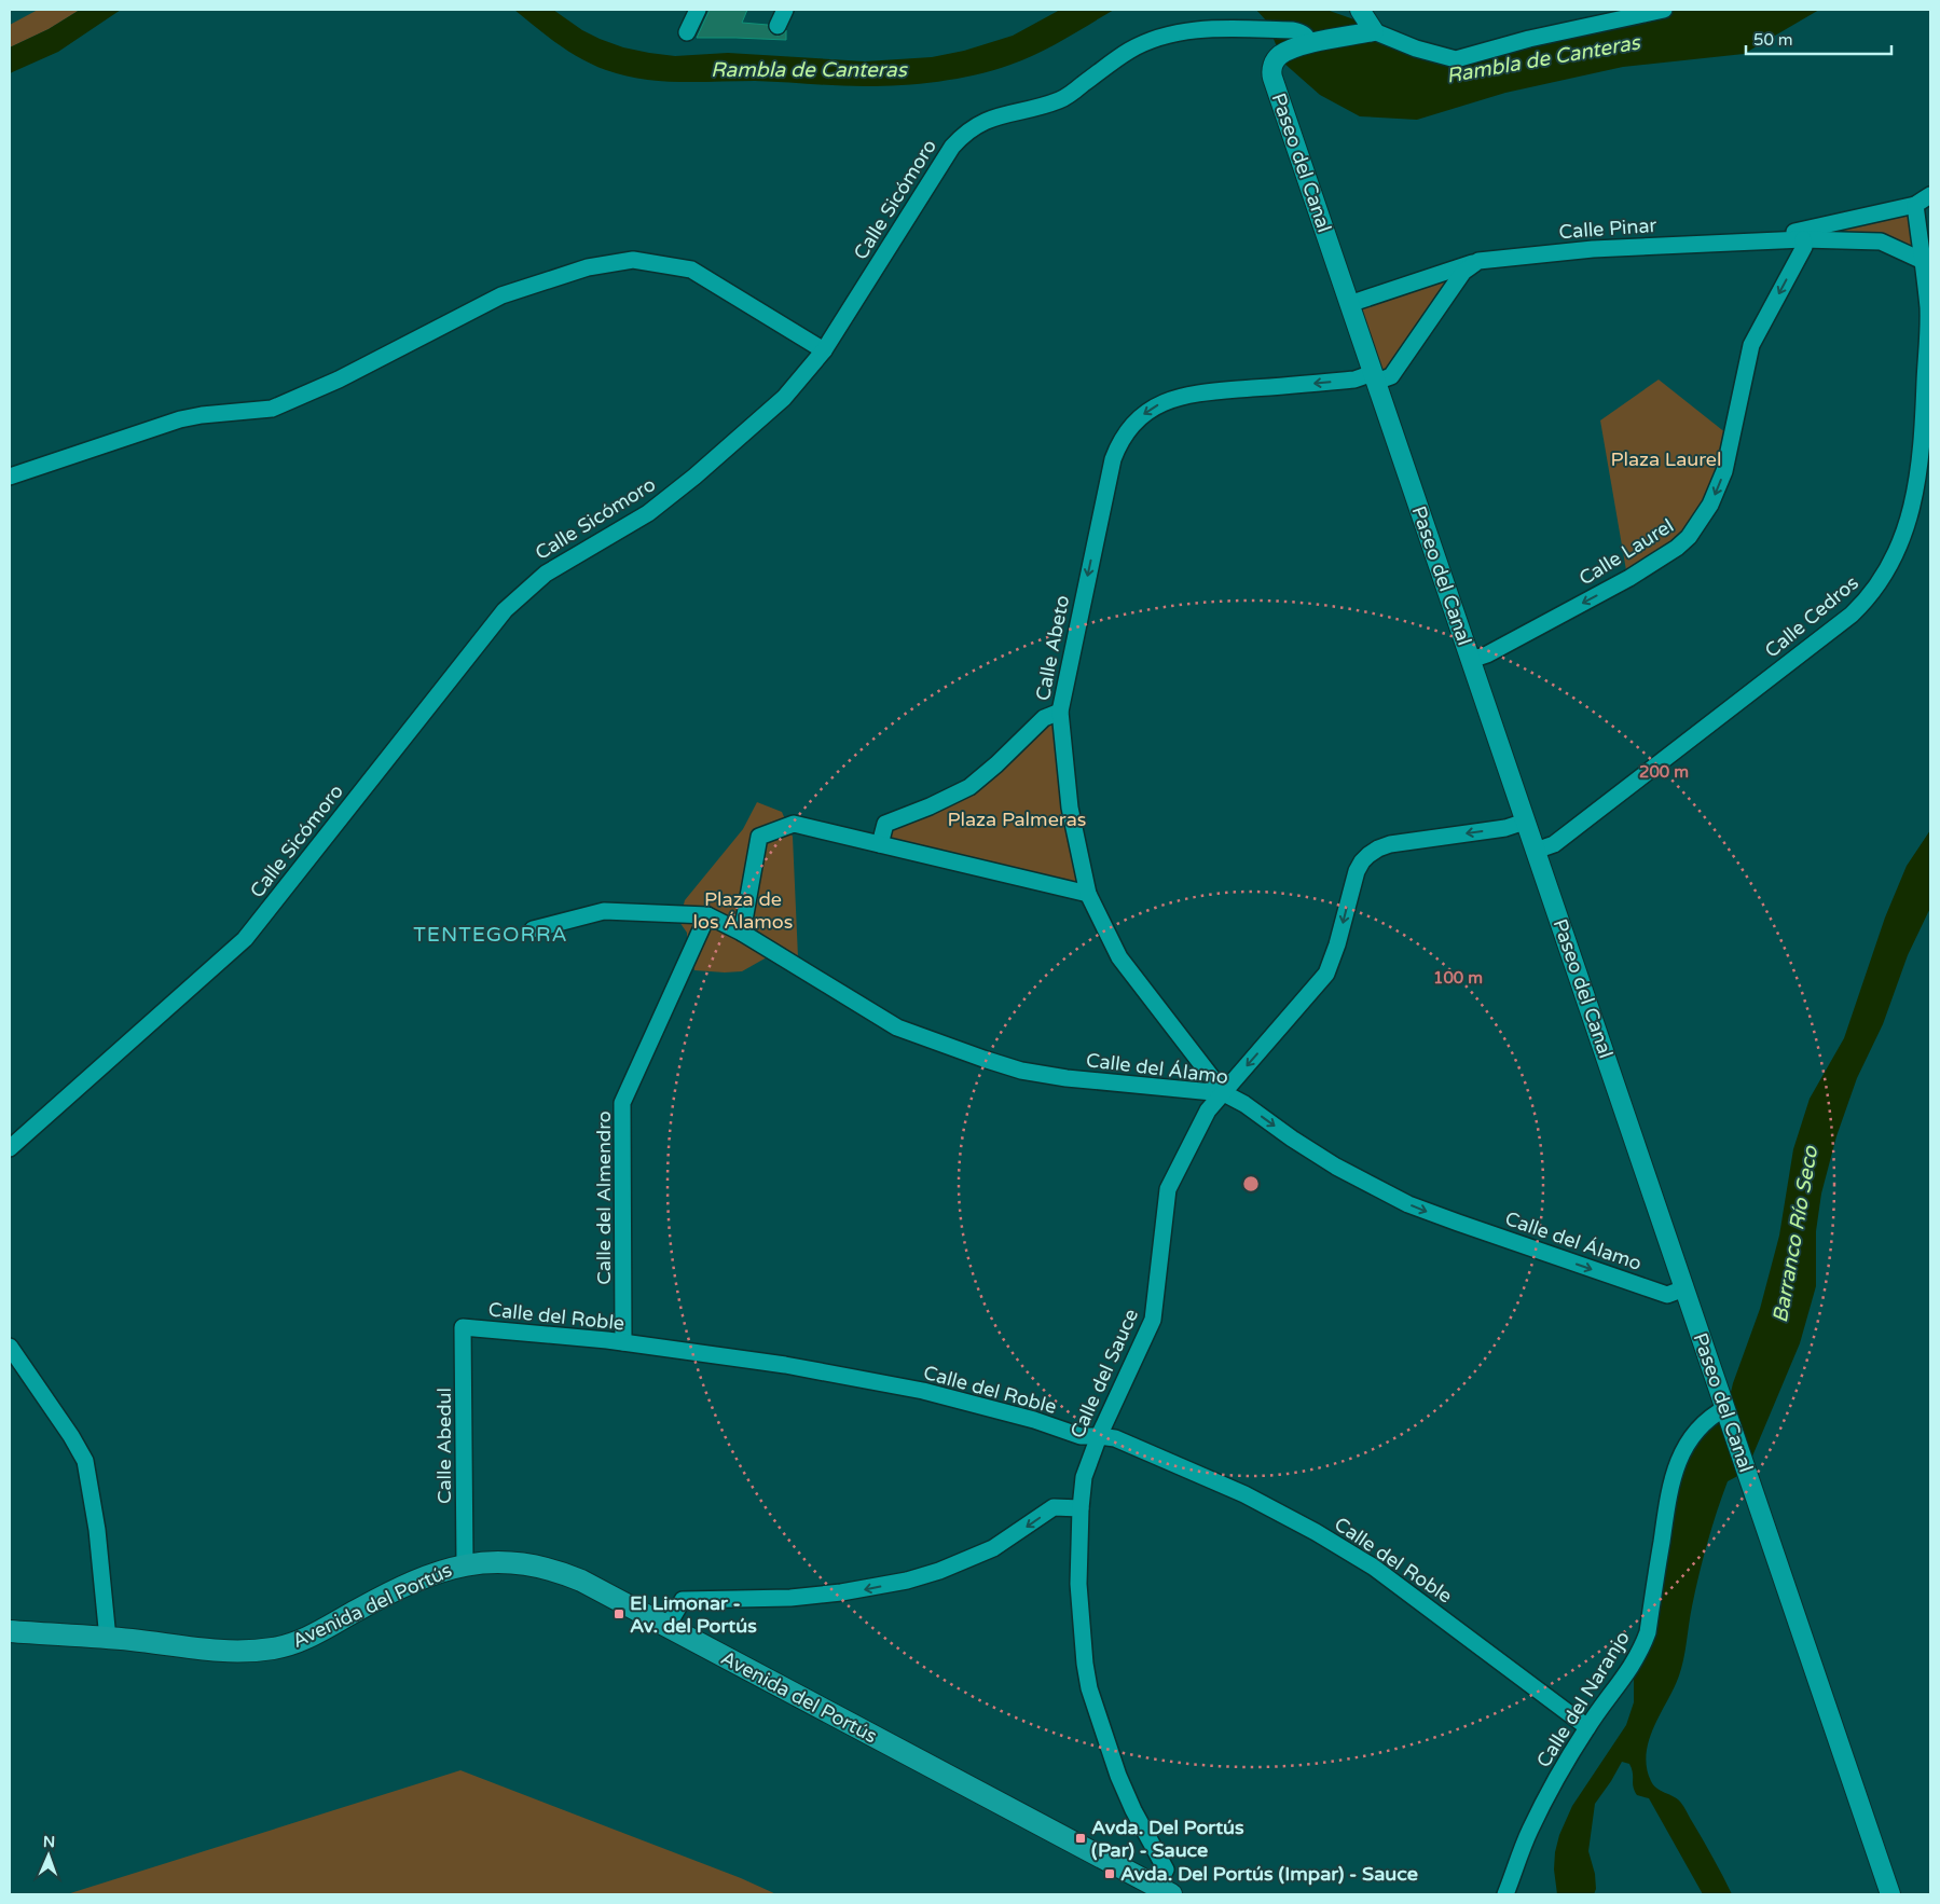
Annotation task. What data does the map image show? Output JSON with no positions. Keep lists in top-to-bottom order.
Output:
{
  "streets": {
    "main road": ["Avenida del Portús"],
    "street": [
      "Paseo del Canal",
      "Calle Sicómoro",
      "Calle Pinar",
      "Calle Laurel",
      "Calle Cedros",
      "Calle Abeto",
      "Calle del Álamo",
      "Calle del Almendro",
      "Calle del Roble",
      "Calle del Sauce",
      "Calle Abedul",
      "Calle del Naranjo"
    ]
  },
  "crossings": [
    ["Paseo del Canal", "Calle Sicómoro"],
    ["Paseo del Canal", "Calle Pinar"],
    ["Paseo del Canal", "Calle Laurel"],
    ["Paseo del Canal", "Calle Cedros"],
    ["Paseo del Canal", "Calle Abeto"],
    ["Paseo del Canal", "Calle del Álamo"],
    ["Paseo del Canal", "Calle del Sauce"],
    ["Paseo del Canal", "Calle del Naranjo"],
    ["Calle Pinar", "Calle Laurel"],
    ["Calle Pinar", "Calle Cedros"],
    ["Calle Abeto", "Calle del Álamo"],
    ["Calle Abeto", "Calle del Sauce"],
    ["Calle del Álamo", "Calle del Sauce"],
    ["Calle del Almendro", "Calle del Roble"],
    ["Calle del Roble", "Calle del Sauce"],
    ["Calle del Roble", "Calle Abedul"],
    ["Calle del Roble", "Calle del Naranjo"],
    ["Calle del Sauce", "Avenida del Portús"],
    ["Calle Abedul", "Avenida del Portús"]
  ],
  "one_way": ["Calle Laurel", "Calle Abeto", "Calle del Álamo"],
  "districts": ["TENTEGORRA"],
  "water": ["Rambla de Canteras", "Barranco Río Seco"],
  "parks": ["Plaza Laurel", "Plaza Palmeras", "Plaza de los Álamos"],
  "places": {
    "transit": ["El Limonar - Av. del Portús", "Avda. Del Portús (Par) - Sauce", "Avda. Del Portús (Impar) - Sauce"]
  },
  "scale_bar": "50 m",
  "north": "top",
  "rings": ["200 m", "100 m"]
}
